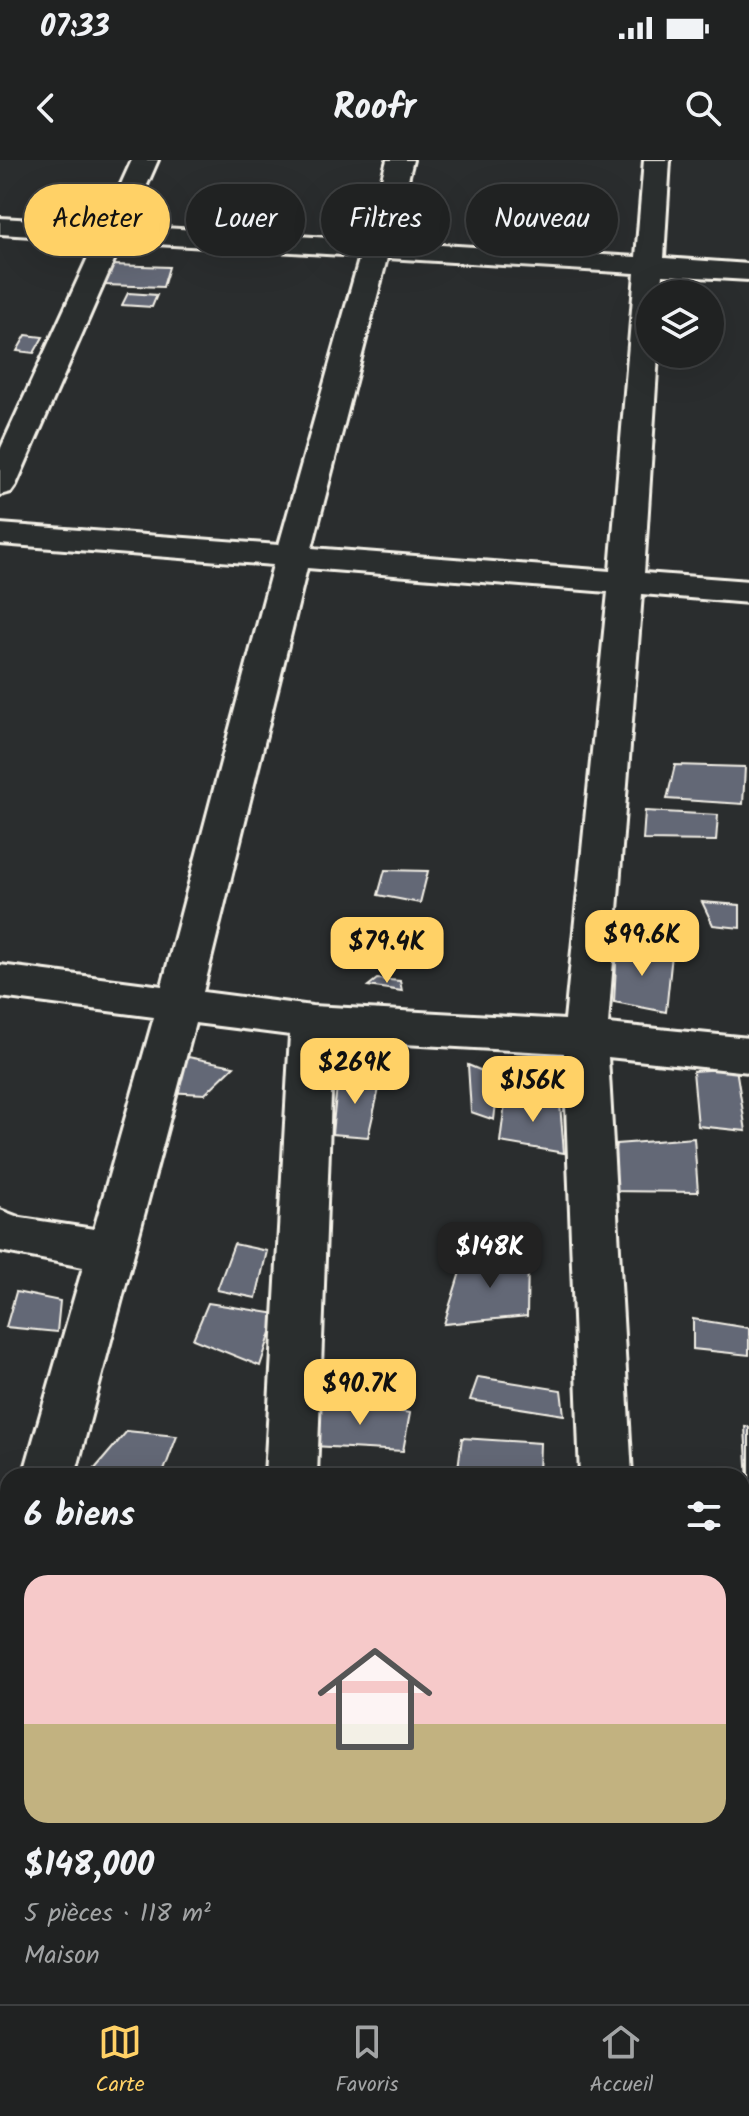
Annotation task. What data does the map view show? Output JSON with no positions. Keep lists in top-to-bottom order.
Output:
{
  "page": {
    "status": "07:33",
    "header": "Roofr",
    "chip": [
      "Acheter",
      "Louer",
      "Filtres",
      "Nouveau"
    ],
    "price": [
      "$99.6K",
      "$79.4K",
      "$269K",
      "$156K",
      "$148K",
      "$90.7K"
    ],
    "heading": "6 biens",
    "list": [
      {
        "name": "$148,000",
        "note": "5 pièces · 118 m² · Maison"
      }
    ],
    "tabs": ["Carte", "Favoris", "Accueil"]
  }
}
